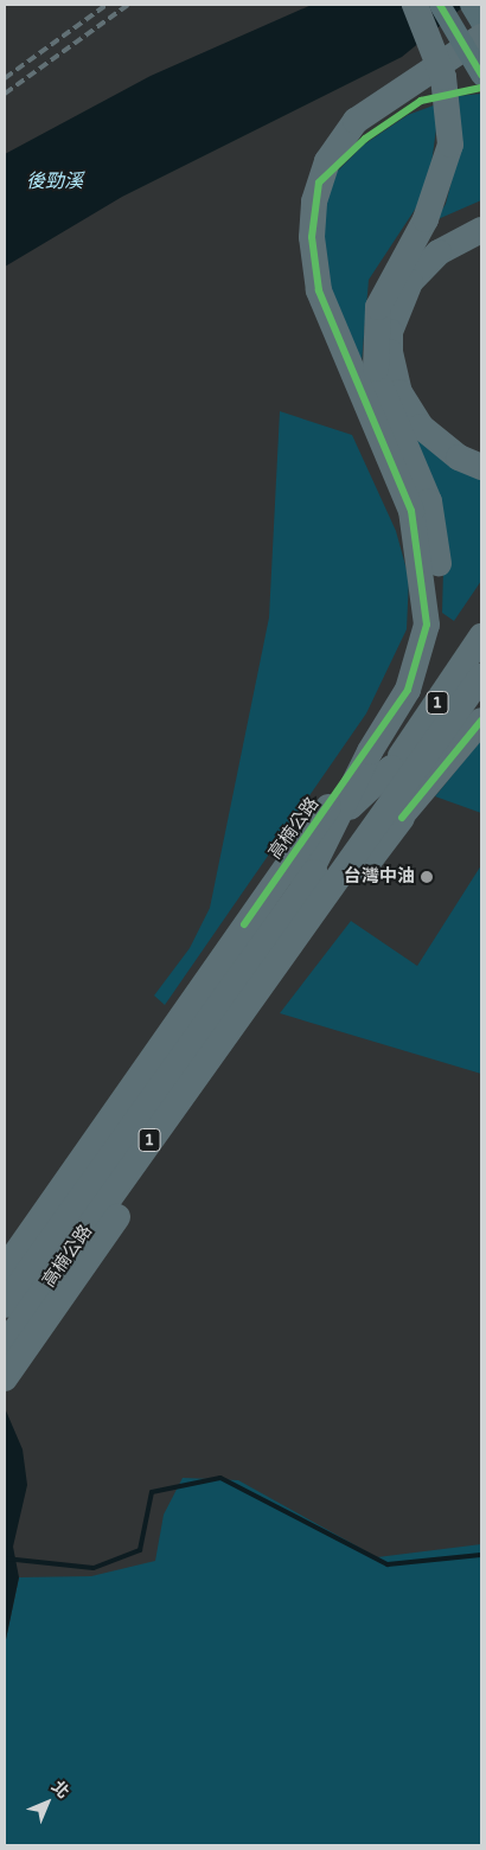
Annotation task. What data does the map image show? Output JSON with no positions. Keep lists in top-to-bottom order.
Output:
{
  "streets": {
    "main road": ["1", "高楠公路"]
  },
  "water": ["後勁溪"],
  "places": ["台灣中油"],
  "north": "top right"
}
